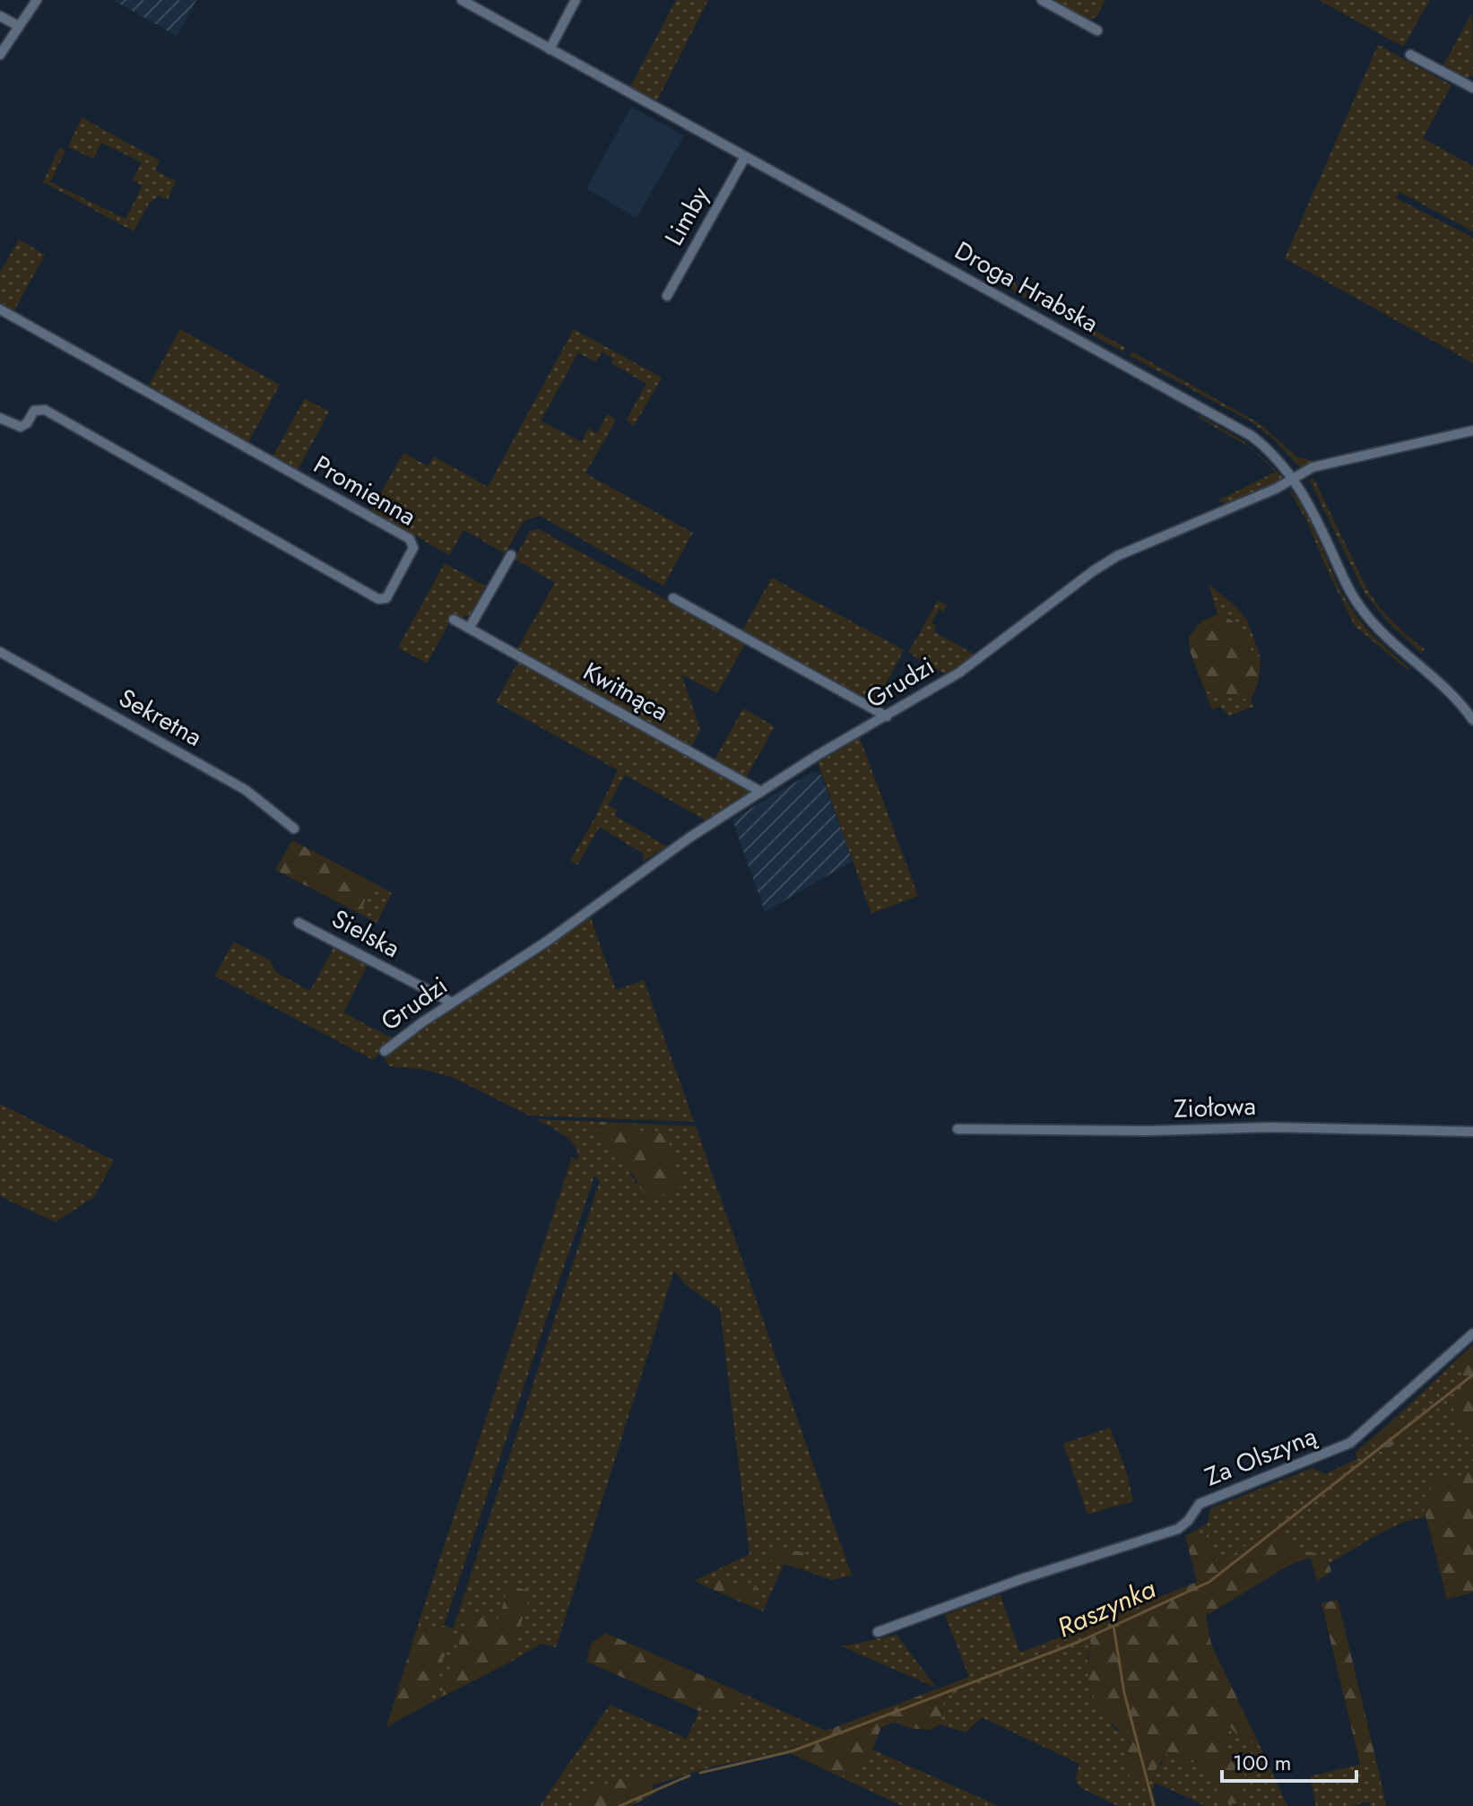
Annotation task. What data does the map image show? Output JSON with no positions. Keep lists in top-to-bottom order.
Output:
{
  "streets": {
    "street": [
      "Limby",
      "Droga Hrabska",
      "Promienna",
      "Grudzi",
      "Kwitnąca",
      "Sekretna",
      "Sielska",
      "Ziołowa",
      "Za Olszyną"
    ]
  },
  "crossings": [
    ["Limby", "Droga Hrabska"],
    ["Droga Hrabska", "Grudzi"],
    ["Grudzi", "Kwitnąca"],
    ["Grudzi", "Sielska"]
  ],
  "water": ["Raszynka"],
  "scale_bar": "100 m"
}
